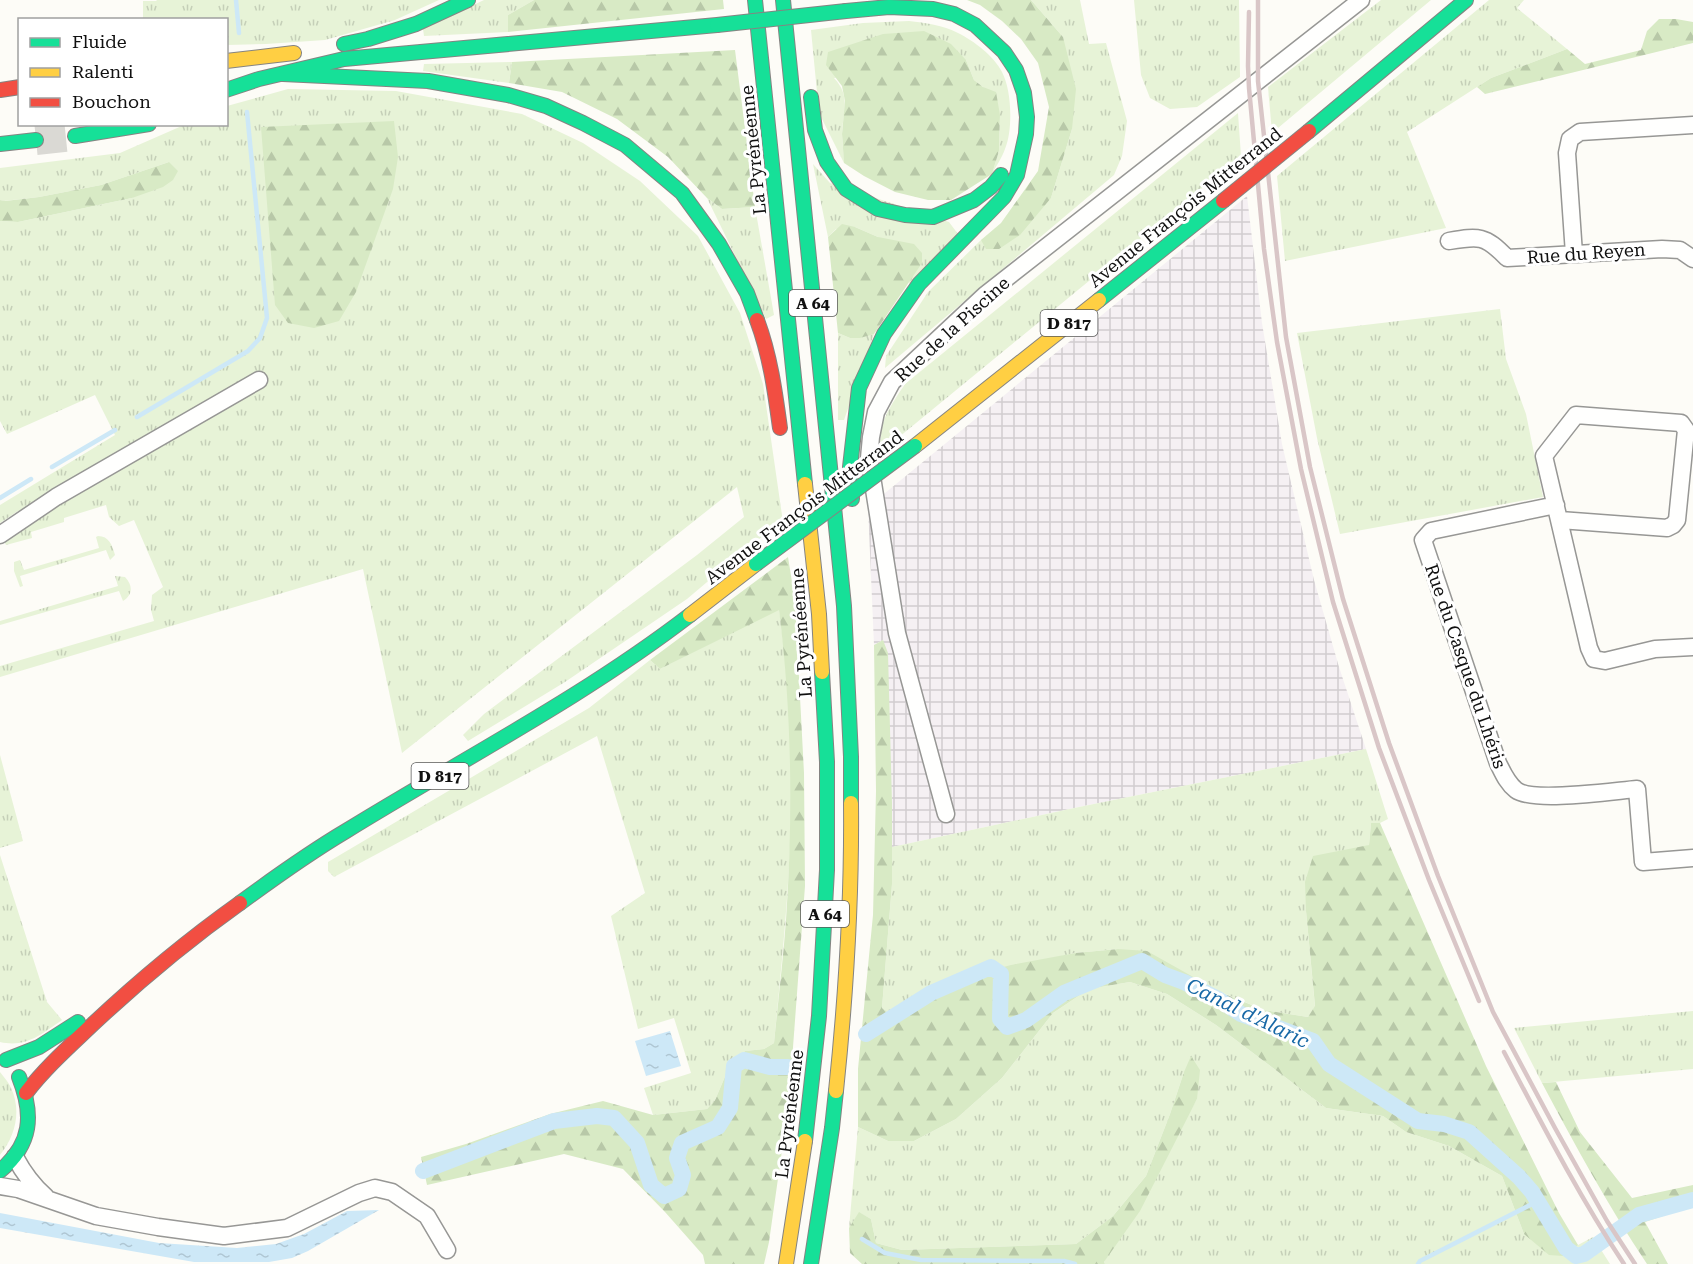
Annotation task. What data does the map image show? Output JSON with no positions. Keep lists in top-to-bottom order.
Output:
{
  "streets": {
    "main road": [
      "La Pyrénéenne",
      "Avenue François Mitterrand",
      "A 64",
      "D 817"
    ],
    "street": ["Rue du Reyen", "Rue de la Piscine", "Rue du Casque du Lhéris"]
  },
  "water": ["Canal d'Alaric"],
  "legend": ["Fluide", "Ralenti", "Bouchon"]
}
